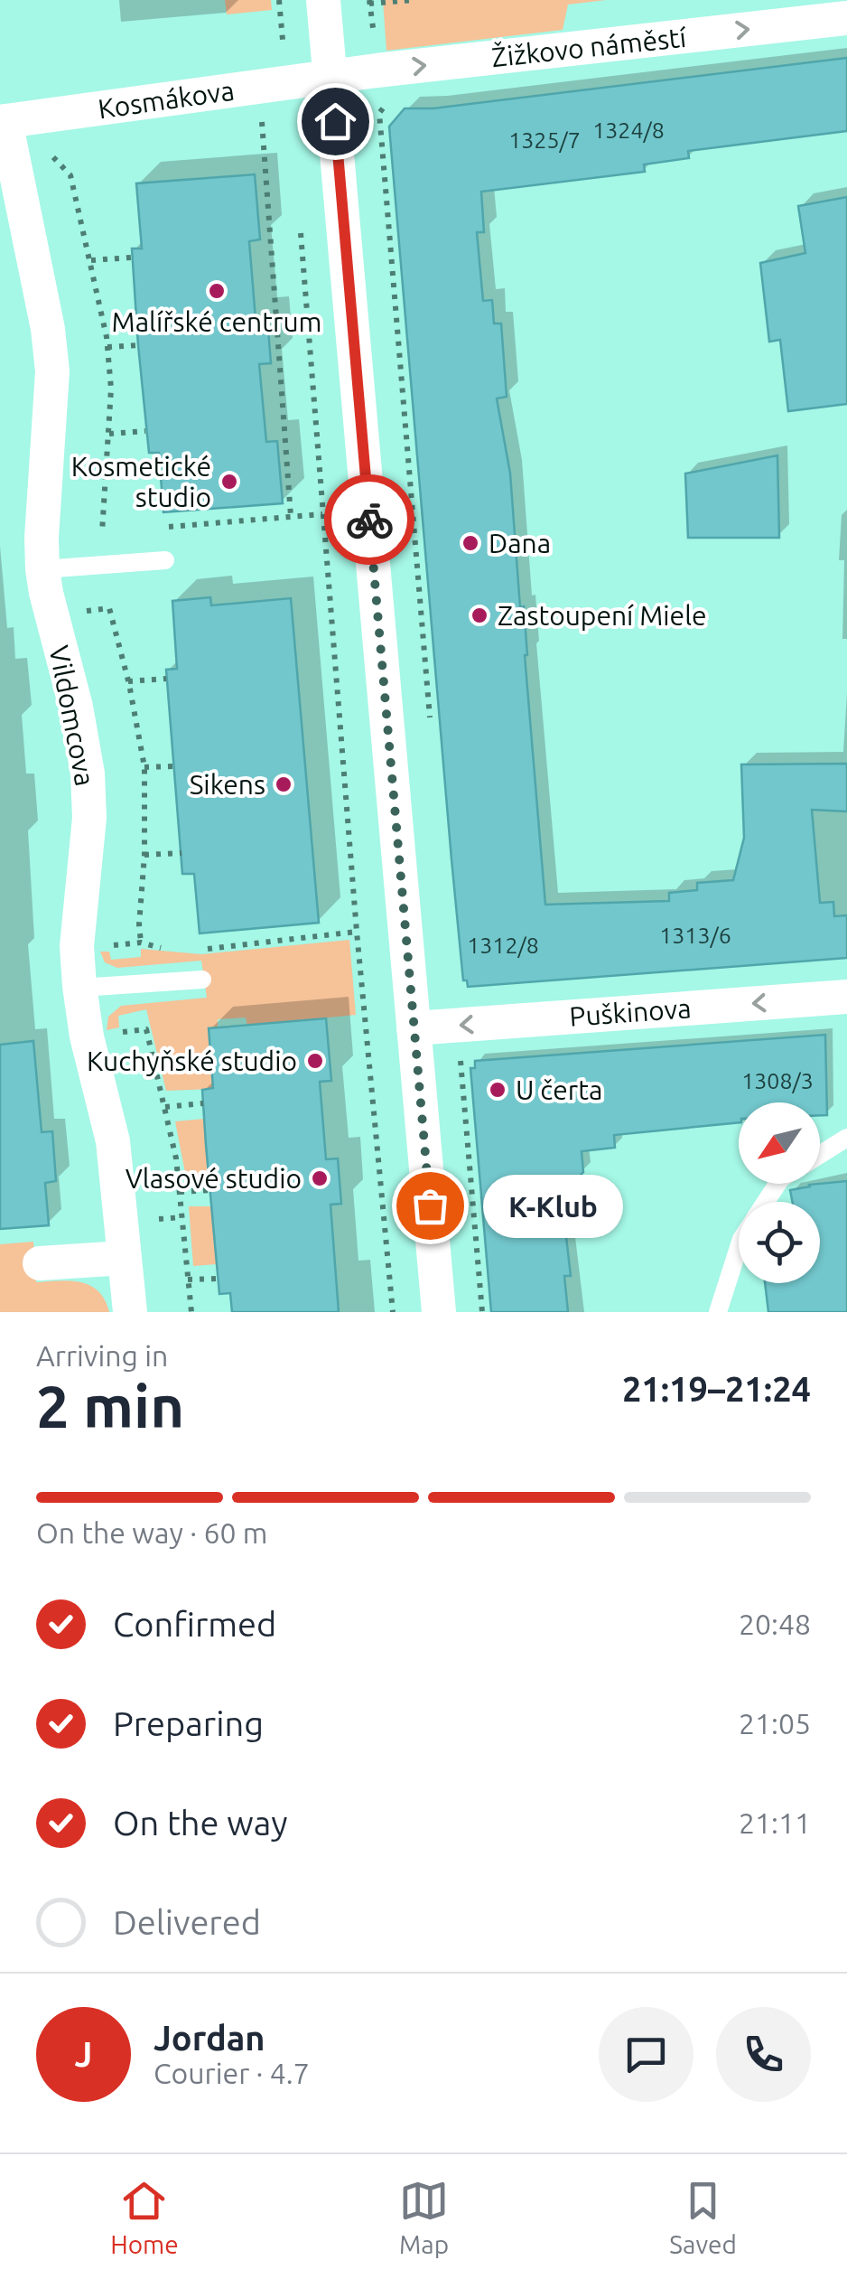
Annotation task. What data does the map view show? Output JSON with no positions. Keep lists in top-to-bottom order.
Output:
{
  "streets": {
    "street": [
      "Žižkovo náměstí",
      "Kosmákova",
      "Vildomcova",
      "Puškinova"
    ]
  },
  "crossings": [
    ["Žižkovo náměstí", "Kosmákova"],
    ["Kosmákova", "Vildomcova"]
  ],
  "one_way": ["Žižkovo náměstí", "Puškinova"],
  "places": [
    "Malířské centrum",
    "Kosmetické studio",
    "Dana",
    "Zastoupení Miele",
    "Sikens",
    "Kuchyňské studio",
    "U čerta",
    "Vlasové studio",
    "K-Klub"
  ],
  "house_numbers": [
    "1324/8",
    "1325/7",
    "1313/6",
    "1312/8",
    "1308/3"
  ],
  "north": "bottom left",
  "page": {
    "bubble": "K-Klub",
    "heading": ["2 min", "Arriving in", "21:19–21:24"],
    "panel": ["Jordan", "Courier · 4.7"],
    "bar": "On the way · 60 m",
    "list": [
      ["Confirmed", "20:48"],
      ["Preparing", "21:05"],
      ["On the way", "21:11"],
      "Delivered"
    ],
    "round": "J",
    "tabs": ["Home", "Map", "Saved"]
  }
}
